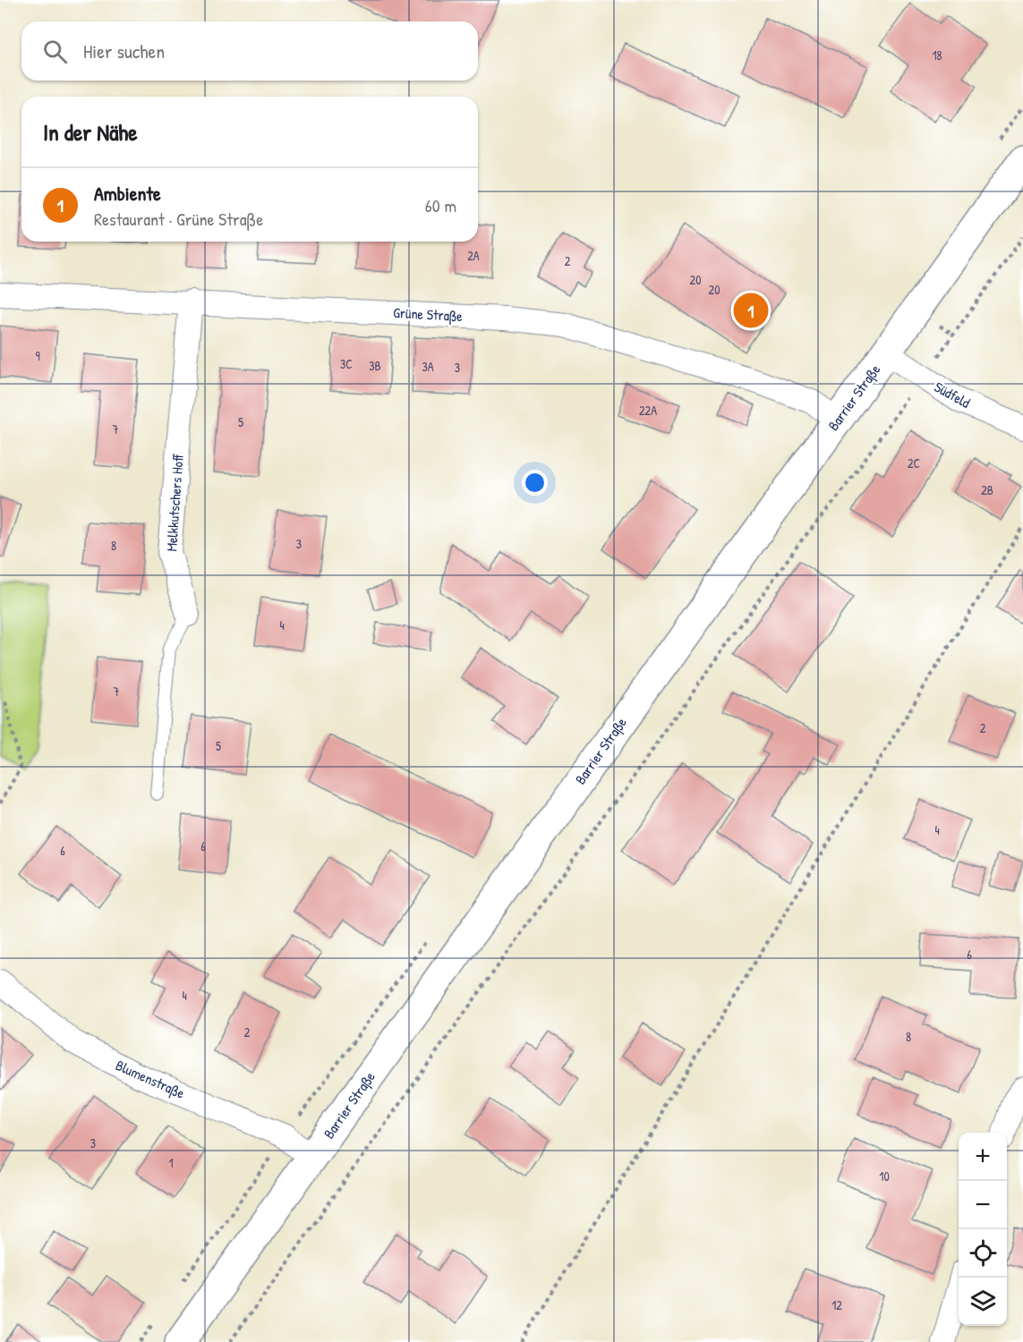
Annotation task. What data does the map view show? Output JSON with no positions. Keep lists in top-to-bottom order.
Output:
{
  "streets": {
    "main road": ["Barrier Straße"],
    "street": [
      "Grüne Straße",
      "Südfeld",
      "Melkkutschers Hoff",
      "Blumenstraße"
    ]
  },
  "crossings": [
    ["Grüne Straße", "Barrier Straße"],
    ["Grüne Straße", "Melkkutschers Hoff"],
    ["Südfeld", "Barrier Straße"],
    ["Barrier Straße", "Blumenstraße"]
  ],
  "house_numbers": [
    "18",
    "2A",
    "2",
    "20",
    "20",
    "9",
    "3C",
    "3B",
    "3A",
    "3",
    "22A",
    "5",
    "7",
    "2C",
    "2B",
    "3",
    "8",
    "4",
    "7",
    "2",
    "5",
    "4",
    "6",
    "6",
    "6",
    "4",
    "2",
    "8",
    "3",
    "1",
    "10",
    "12"
  ],
  "page": {
    "search": "Hier suchen",
    "heading": "In der Nähe",
    "list": [
      {
        "mark": "1",
        "name": "Ambiente",
        "note": "Restaurant · Grüne Straße",
        "value": "60 m"
      }
    ],
    "pins": "1",
    "map_buttons": ["+", "−"]
  }
}
